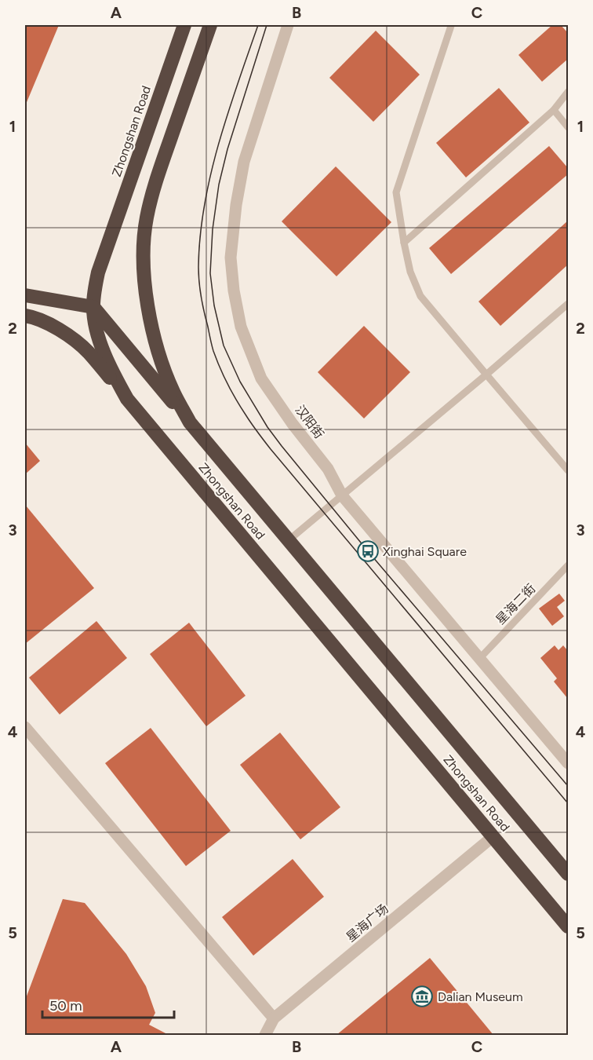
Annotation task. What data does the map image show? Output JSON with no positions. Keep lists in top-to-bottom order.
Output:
{
  "streets": {
    "highway": ["Zhongshan Road"],
    "street": ["汉阳街", "星海广场"],
    "lane": ["星海二街"]
  },
  "crossings": [
    ["Zhongshan Road", "星海广场"],
    ["汉阳街", "星海二街"]
  ],
  "places": {
    "bus stop": ["Xinghai Square"],
    "museum": ["Dalian Museum"]
  },
  "scale_bar": "50 m",
  "grid": {
    "columns": ["A", "B", "C"],
    "rows": [
      "1",
      "2",
      "3",
      "4",
      "5"
    ]
  }
}
